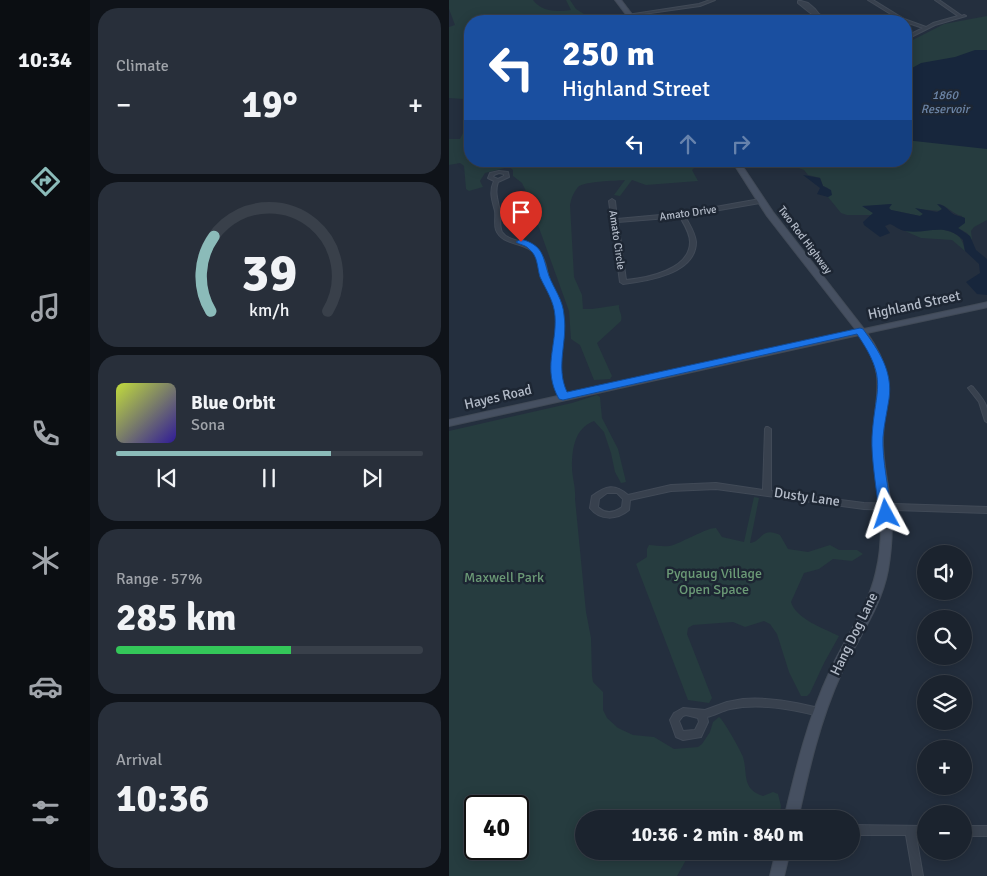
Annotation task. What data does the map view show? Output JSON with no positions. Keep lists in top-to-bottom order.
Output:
{
  "streets": {
    "street": [
      "Amato Drive",
      "Amato Circle",
      "Two Rod Highway",
      "Highland Street",
      "Hayes Road",
      "Dusty Lane",
      "Hang Dog Lane"
    ]
  },
  "crossings": [
    ["Amato Drive", "Amato Circle"],
    ["Amato Drive", "Two Rod Highway"],
    ["Two Rod Highway", "Highland Street"],
    ["Two Rod Highway", "Hang Dog Lane"],
    ["Highland Street", "Hayes Road"],
    ["Highland Street", "Hang Dog Lane"],
    ["Dusty Lane", "Hang Dog Lane"]
  ],
  "water": ["1860 Reservoir"],
  "parks": ["Pyquaug Village Open Space", "Maxwell Park"],
  "page": {
    "tabs": "10:34",
    "tile": [
      "Climate",
      ["Range · 57%", "285 km"],
      ["Arrival", "10:36"]
    ],
    "turn": ["250 m", "Highland Street"],
    "heat": ["−", "19°", "+"],
    "song": ["Blue Orbit", "Sona"],
    "map_buttons": ["+", "−"],
    "limit": "40",
    "trip": "10:36 · 2 min · 840 m",
    "gauge": ["39", "km/h"]
  }
}
